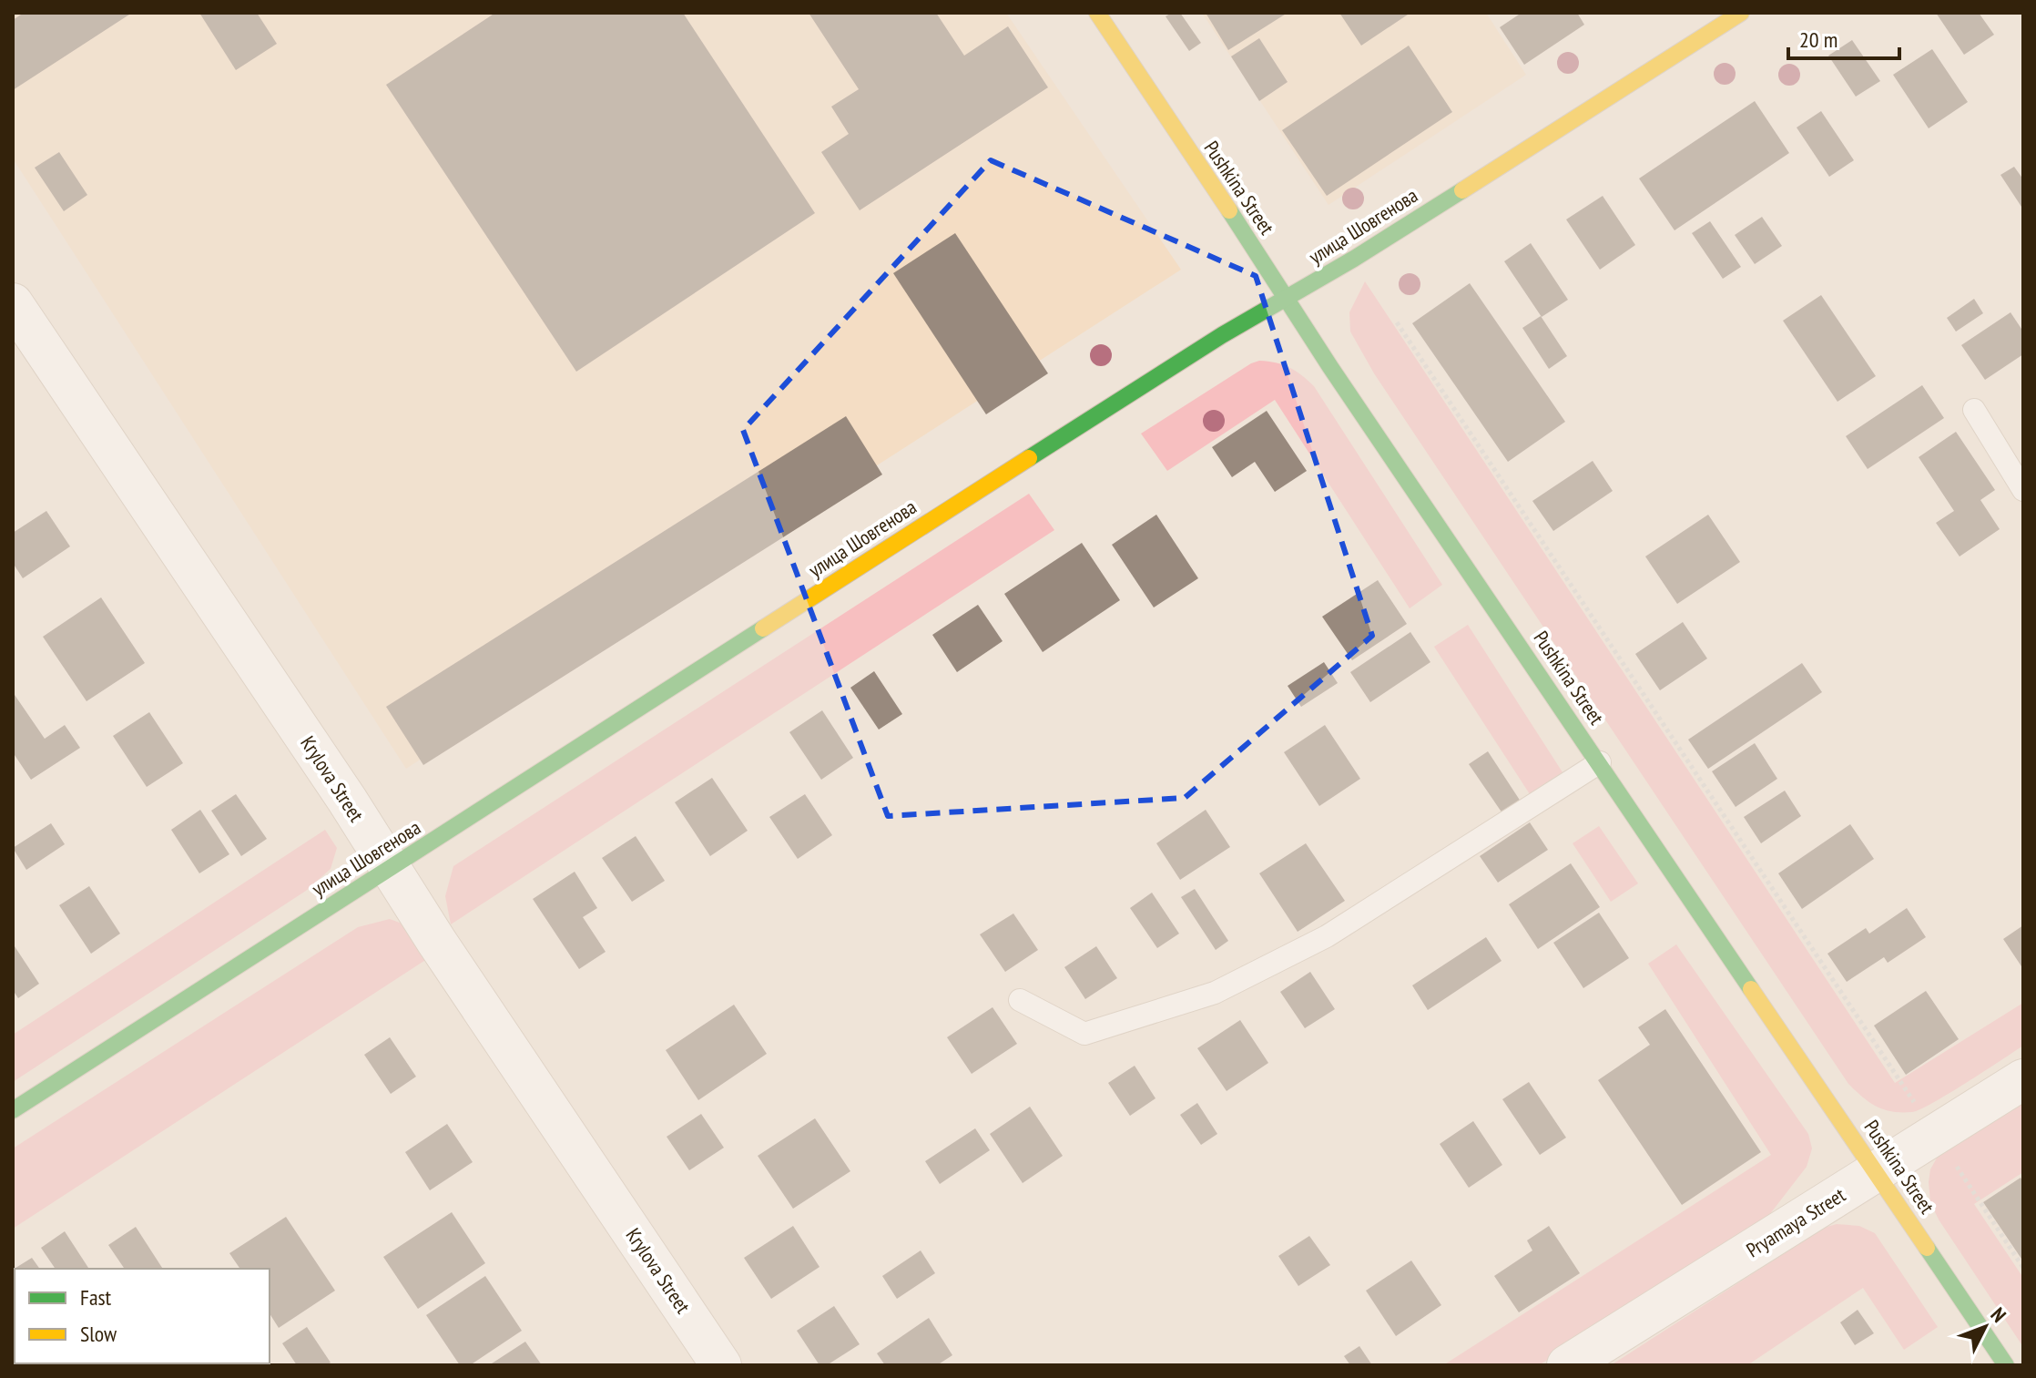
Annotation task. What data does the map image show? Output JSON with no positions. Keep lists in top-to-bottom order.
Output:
{
  "streets": {
    "main road": ["Pushkina Street", "улица Шовгенова"],
    "street": ["Krylova Street", "Pryamaya Street"]
  },
  "crossings": [
    ["Pushkina Street", "улица Шовгенова"],
    ["Pushkina Street", "Pryamaya Street"],
    ["улица Шовгенова", "Krylova Street"]
  ],
  "legend": ["Fast", "Slow"],
  "scale_bar": "20 m",
  "north": "top right"
}
